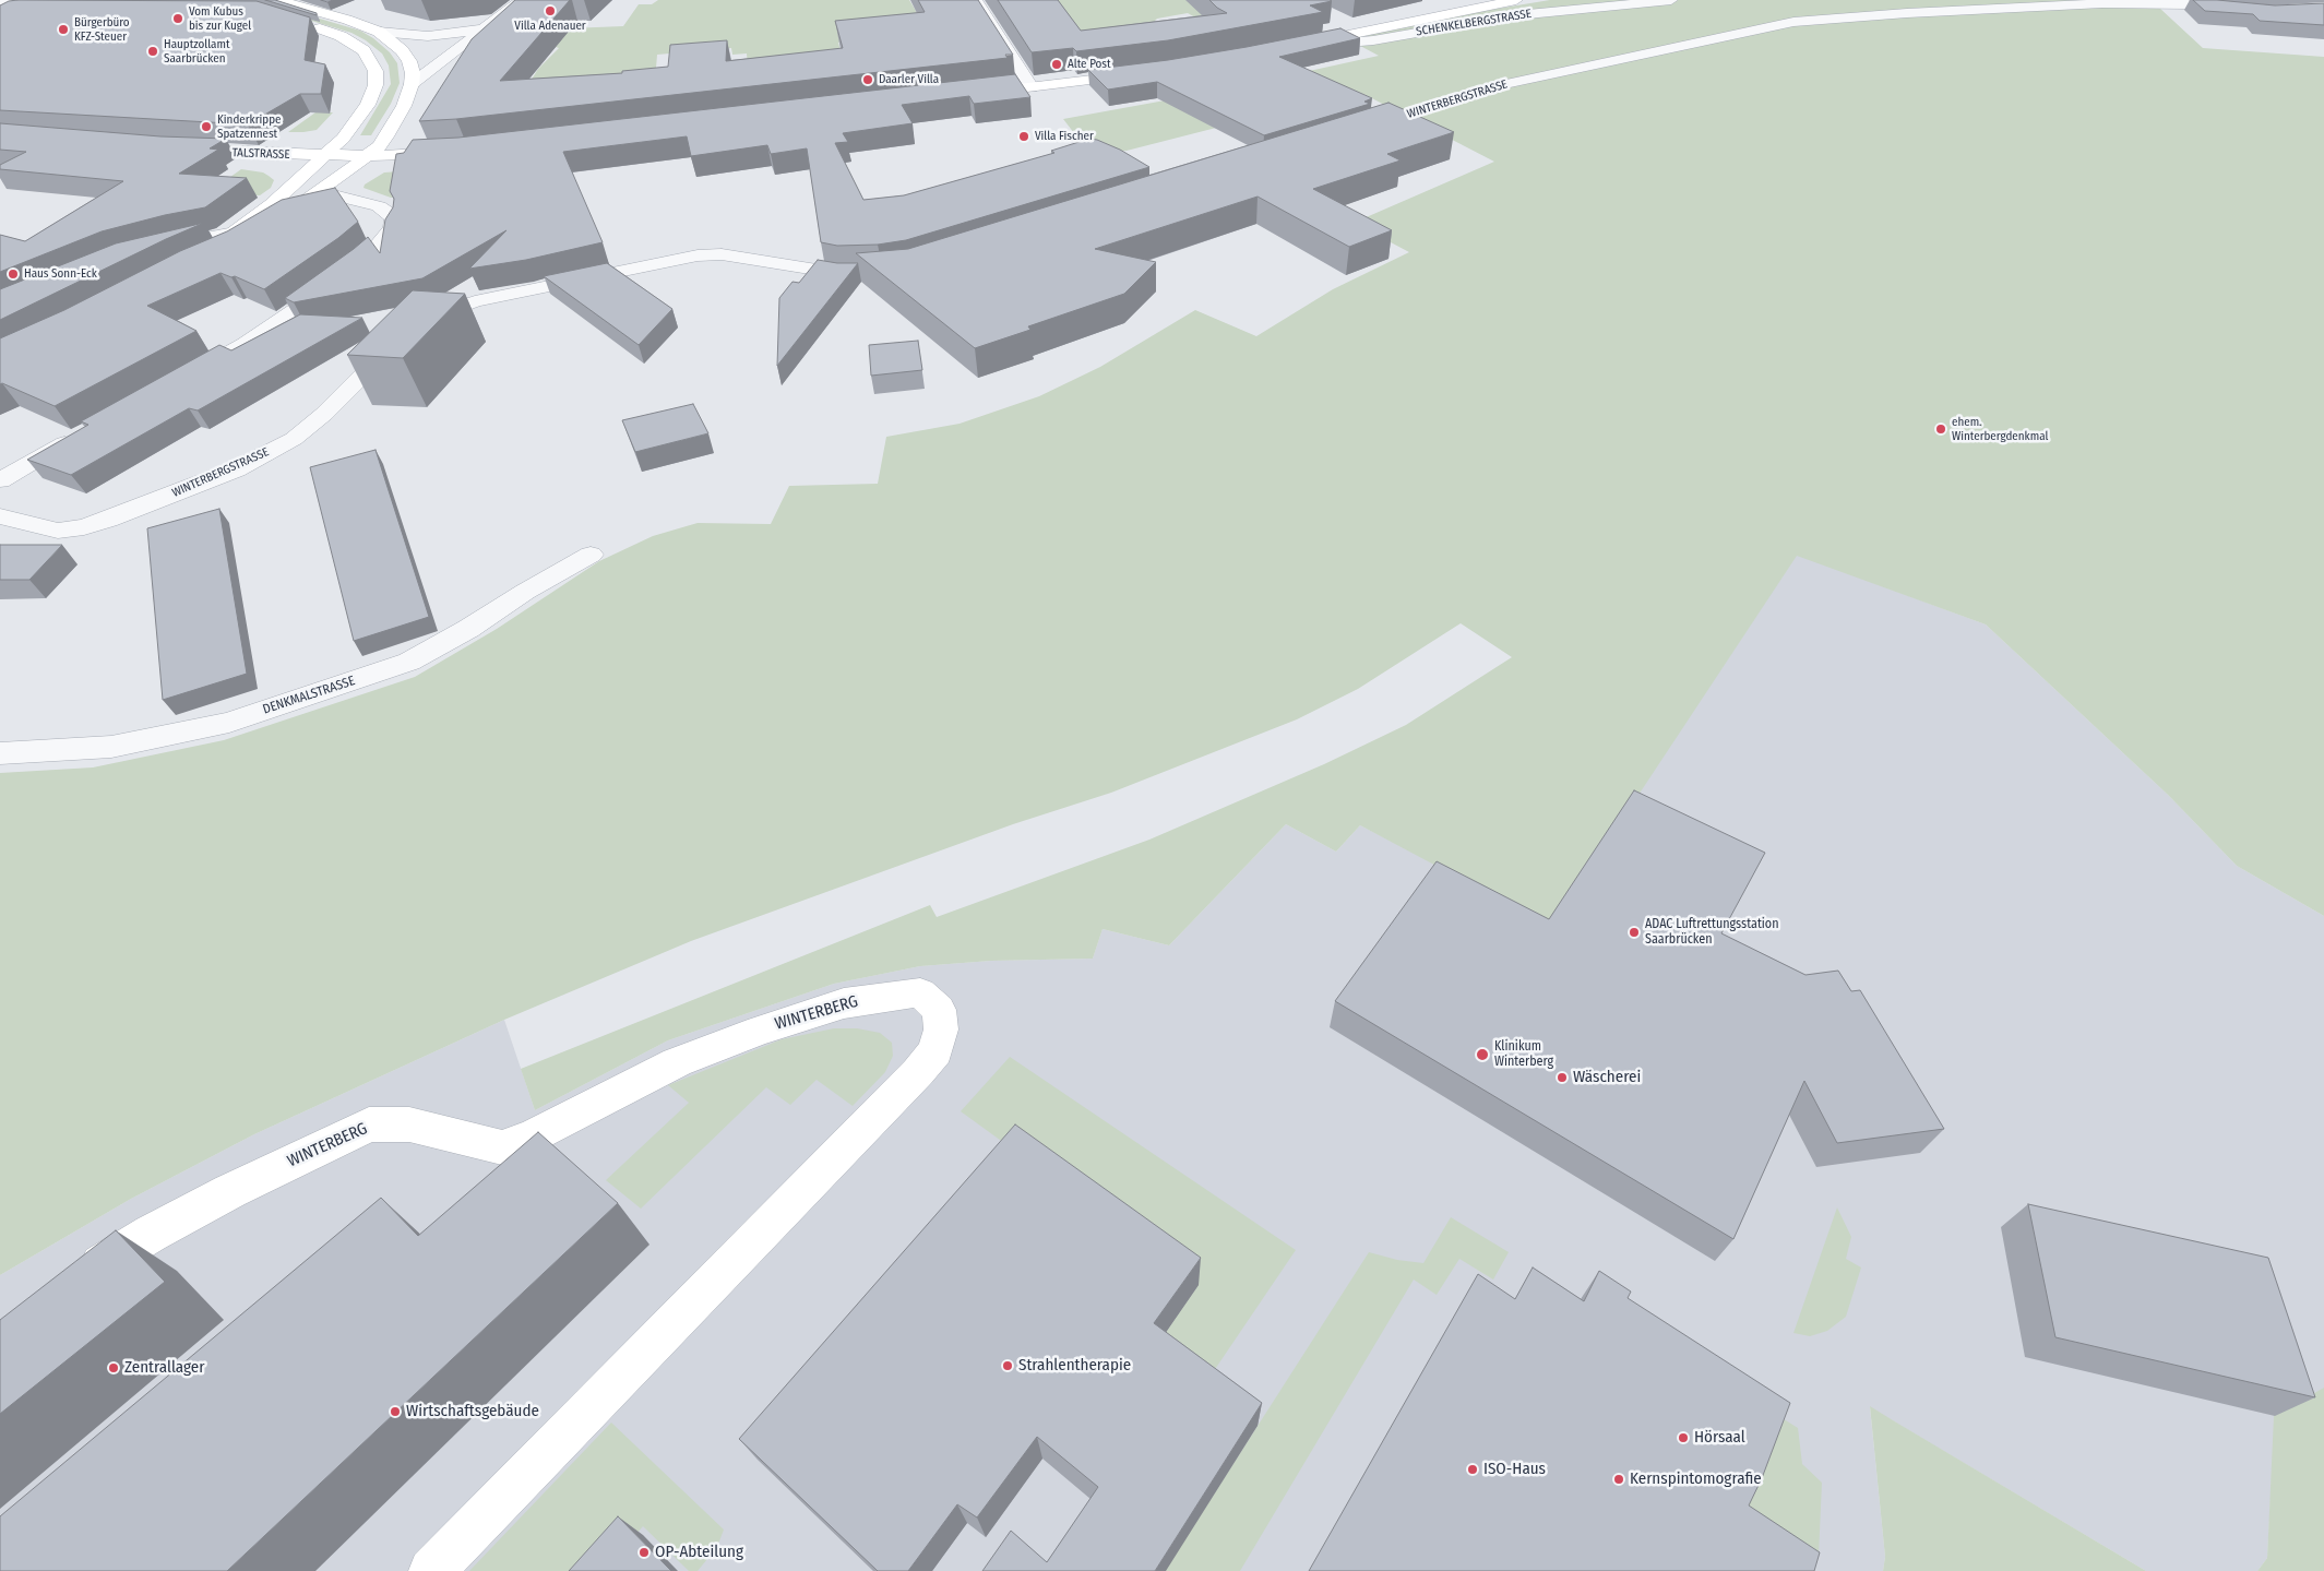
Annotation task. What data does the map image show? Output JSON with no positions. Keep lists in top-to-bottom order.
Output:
{
  "streets": {
    "street": [
      "SCHENKELBERGSTRASSE",
      "WINTERBERGSTRASSE",
      "TALSTRASSE",
      "DENKMALSTRASSE",
      "WINTERBERG"
    ]
  },
  "places": [
    "Villa Adenauer",
    "Vom Kubus bis zur Kugel",
    "Bürgerbüro KFZ-Steuer",
    "Hauptzollamt Saarbrücken",
    "Alte Post",
    "Daarler Villa",
    "Kinderkrippe Spatzennest",
    "Villa Fischer",
    "Haus Sonn-Eck",
    "ehem. Winterbergdenkmal",
    "ADAC Luftrettungsstation Saarbrücken",
    "Klinikum Winterberg",
    "Wäscherei",
    "Strahlentherapie",
    "Zentrallager",
    "Wirtschaftsgebäude",
    "Hörsaal",
    "ISO-Haus",
    "Kernspintomografie",
    "OP-Abteilung"
  ]
}
